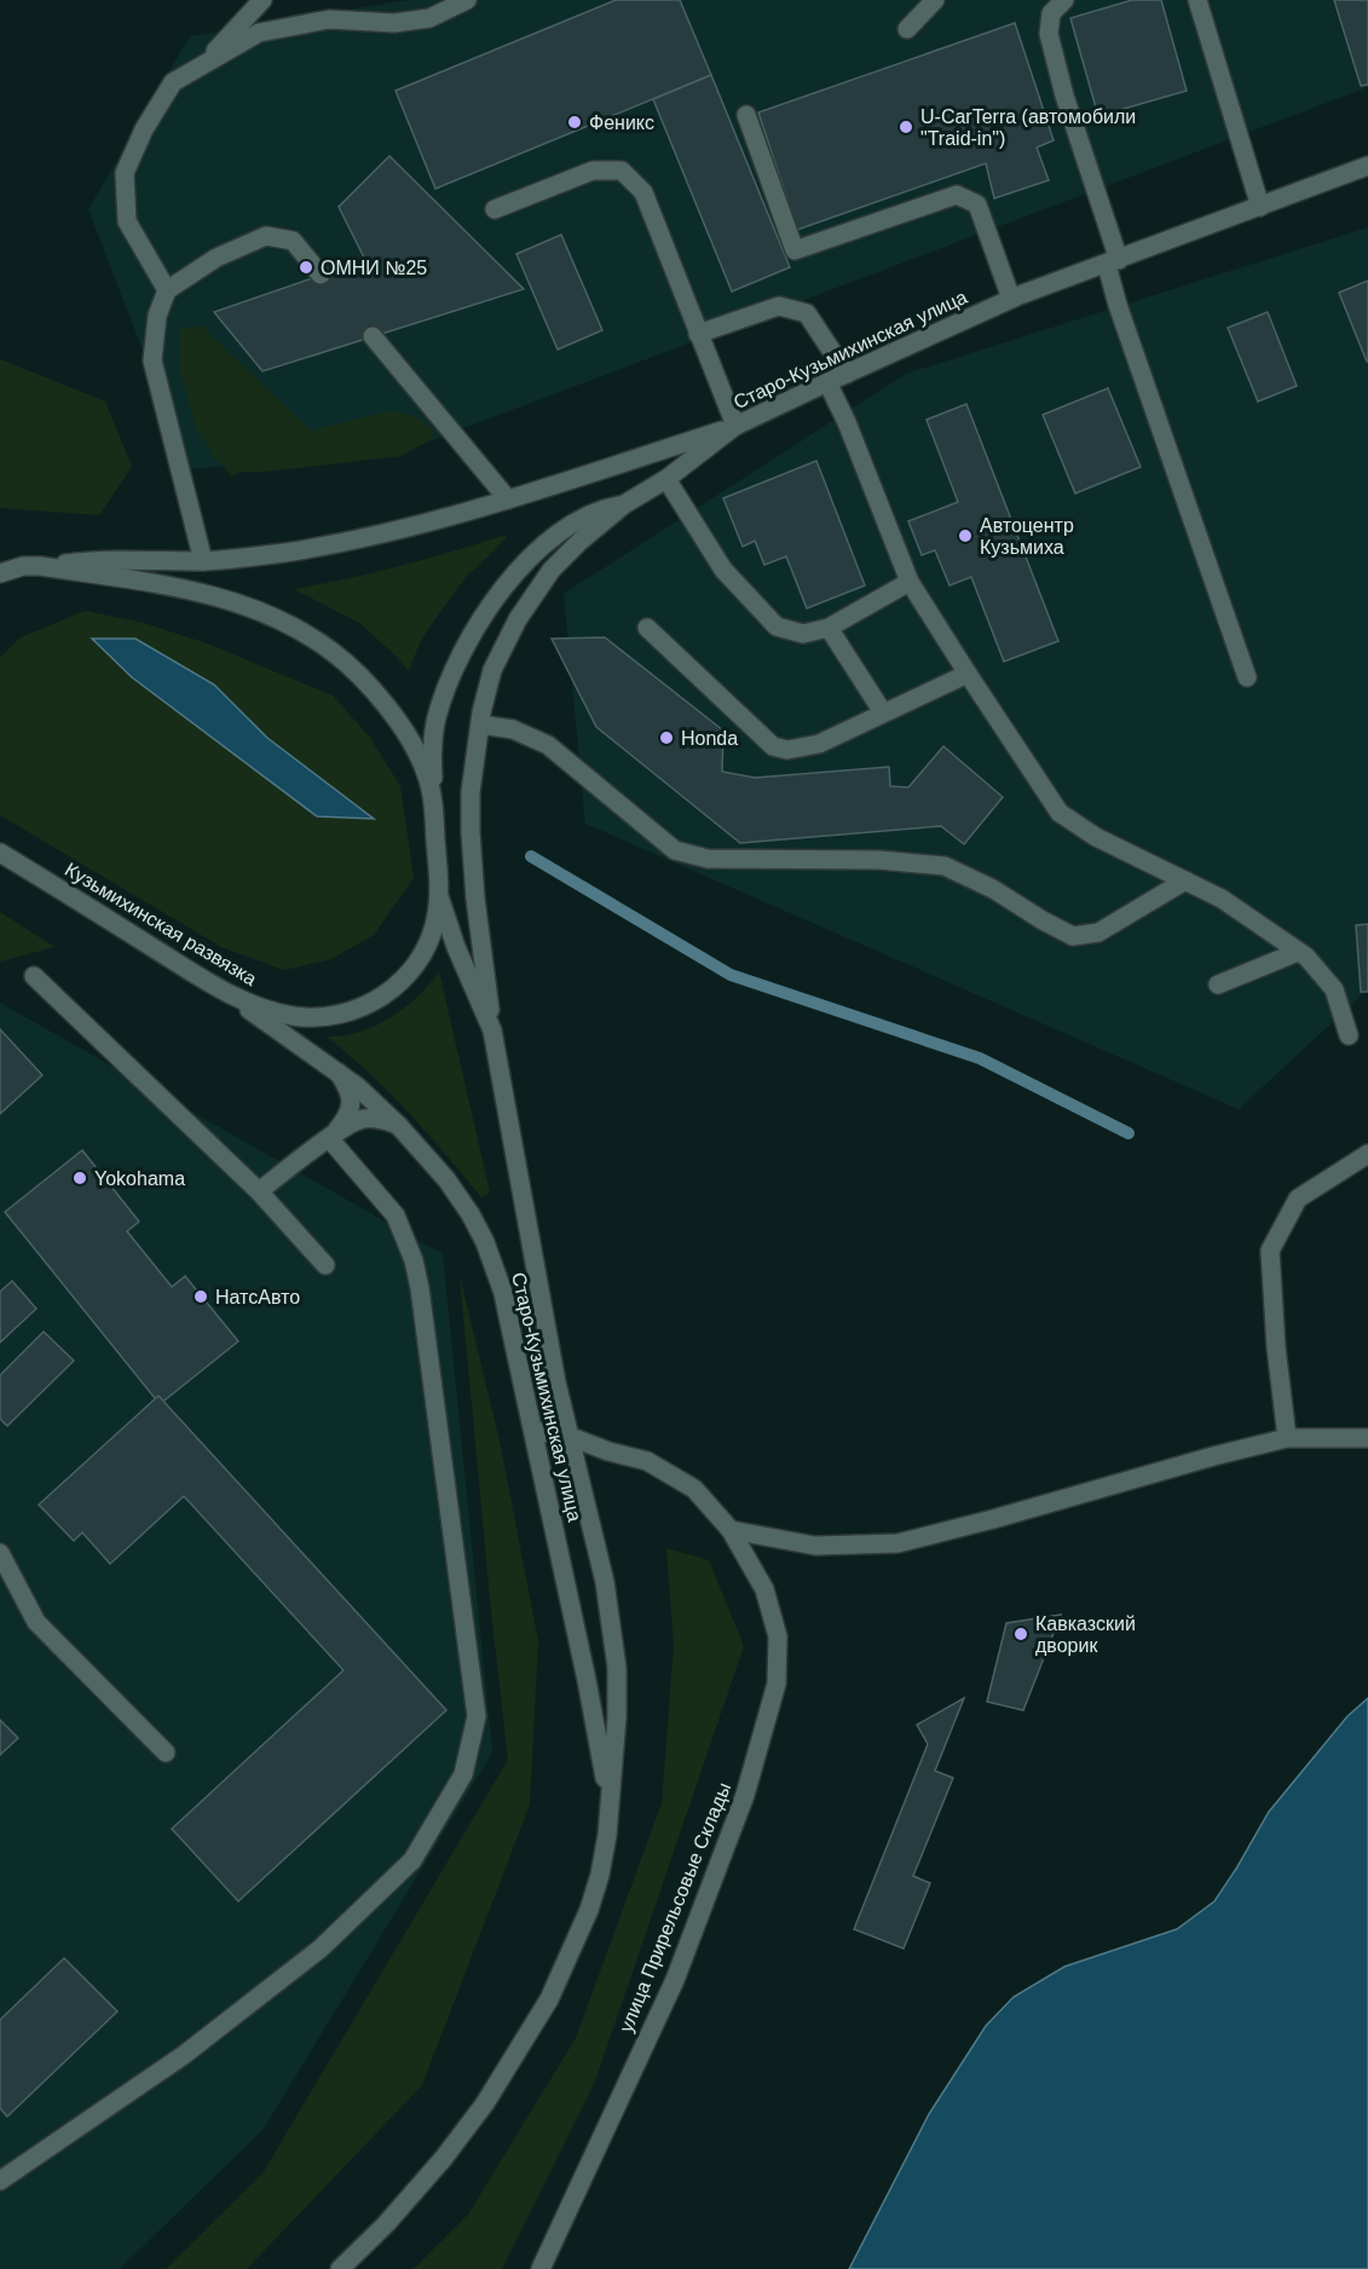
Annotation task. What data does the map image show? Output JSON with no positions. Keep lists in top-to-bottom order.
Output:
{
  "streets": {
    "main road": ["Старо-Кузьмихинская улица", "Кузьмихинская развязка", "улица Прирельсовые Склады"]
  },
  "crossings": [
    ["Старо-Кузьмихинская улица", "Кузьмихинская развязка"],
    ["Старо-Кузьмихинская улица", "улица Прирельсовые Склады"]
  ],
  "places": [
    "Феникс",
    "U-CarTerra (автомобили \"Traid-in\")",
    "ОМНИ №25",
    "Автоцентр Кузьмиха",
    "Honda",
    "Yokohama",
    "НатсАвто",
    "Кавказский дворик"
  ]
}
